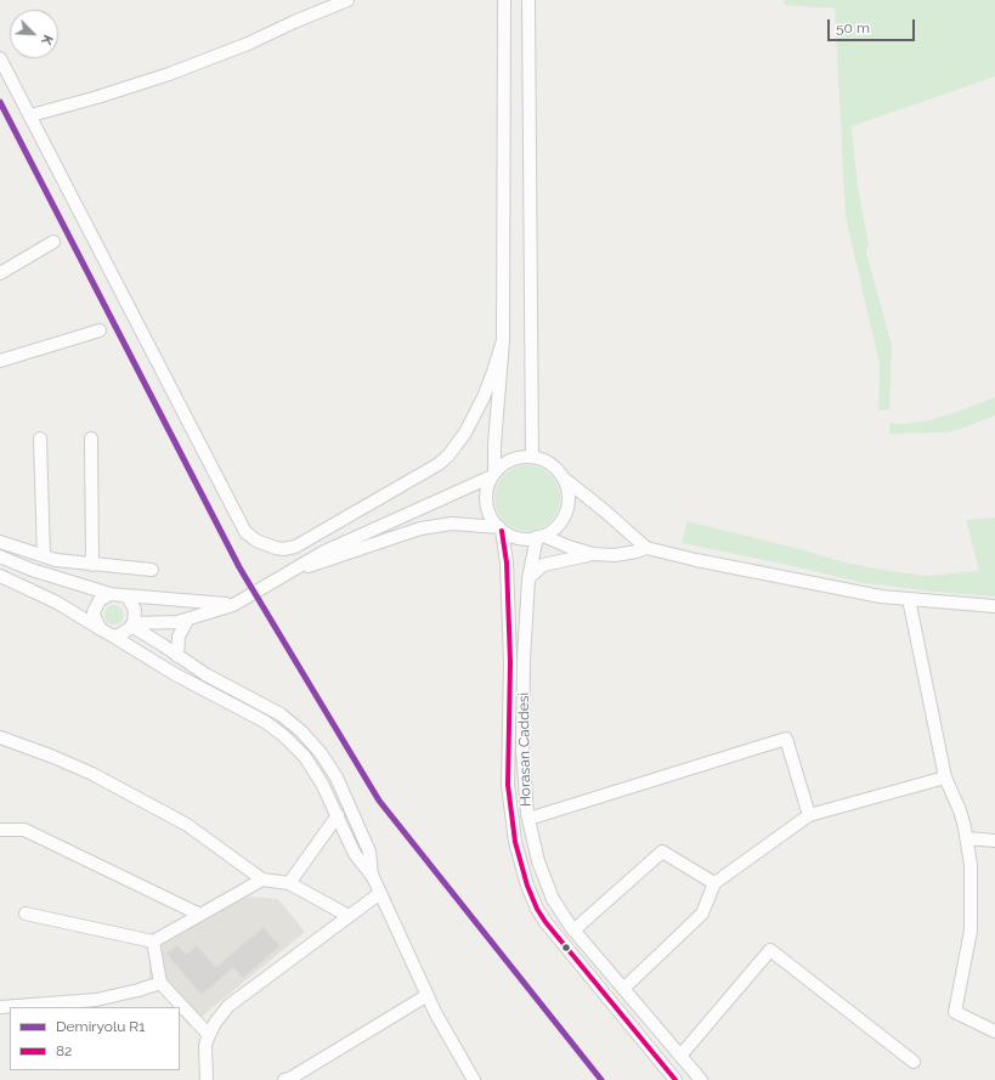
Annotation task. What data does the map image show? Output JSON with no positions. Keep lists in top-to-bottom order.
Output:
{
  "streets": {
    "street": ["Horasan Caddesi"]
  },
  "lines": ["rail line R1", "transit line 82"],
  "legend": ["Demiryolu R1", "82"],
  "scale_bar": "50 m",
  "north": "bottom right"
}
